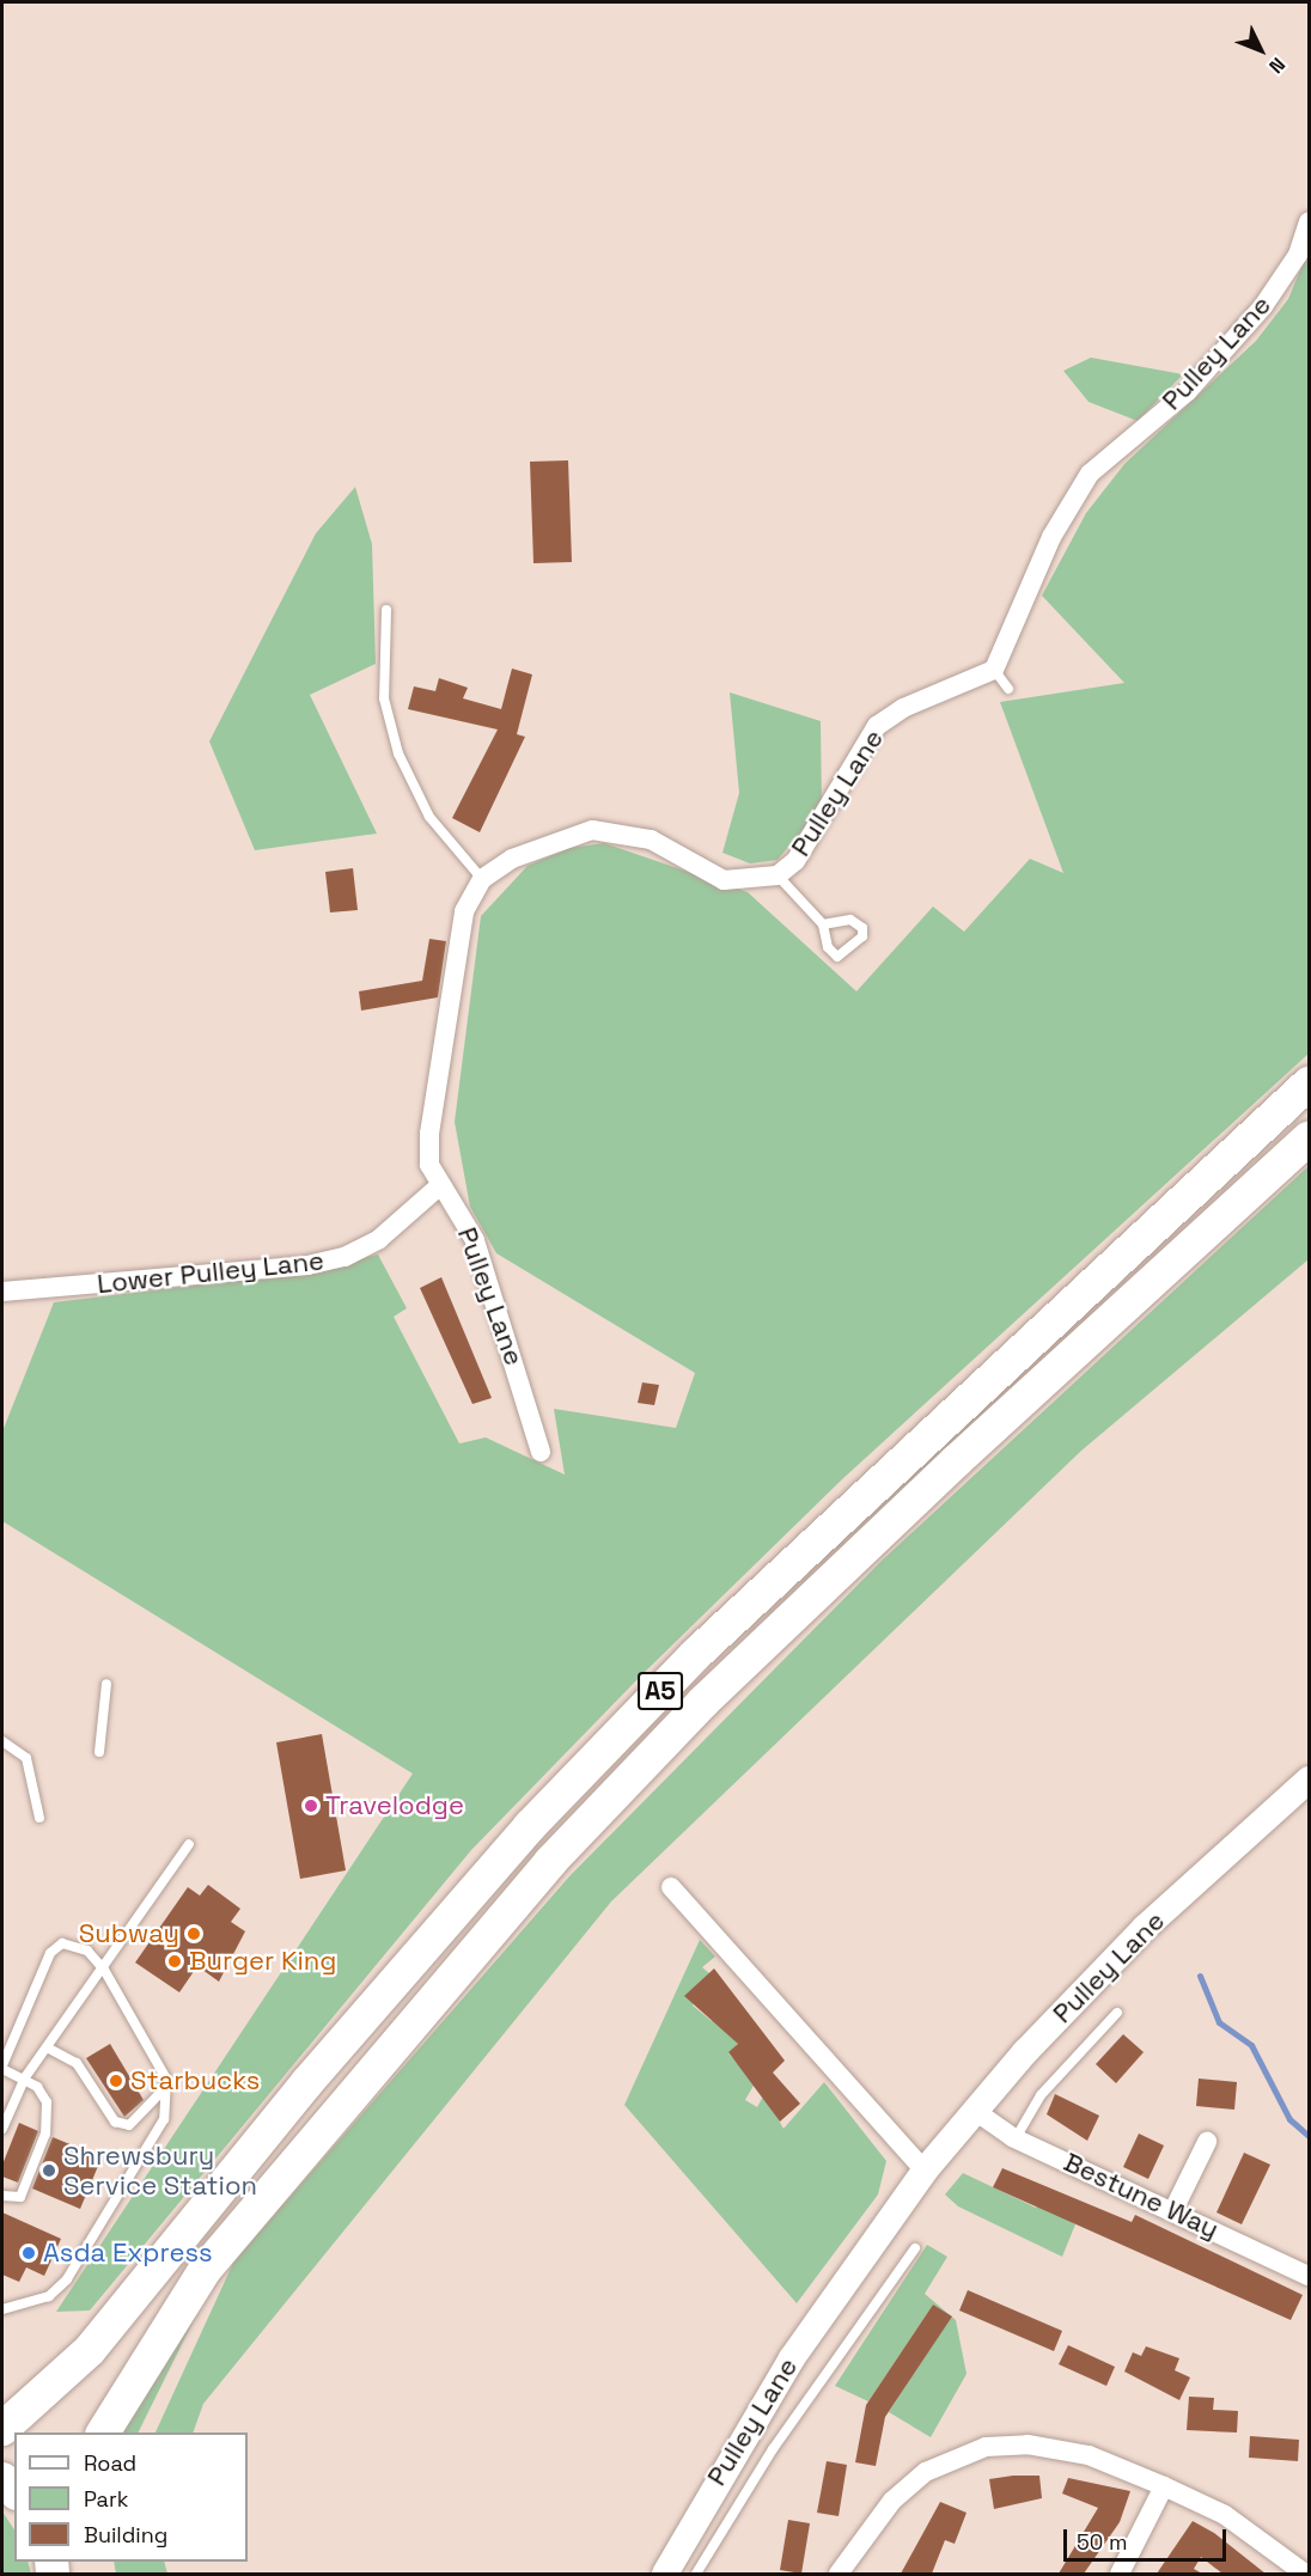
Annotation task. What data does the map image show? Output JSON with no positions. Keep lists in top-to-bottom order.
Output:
{
  "streets": {
    "highway": ["A5"],
    "street": ["Pulley Lane", "Lower Pulley Lane", "Bestune Way"]
  },
  "crossings": [
    ["Pulley Lane", "Lower Pulley Lane"],
    ["Pulley Lane", "Bestune Way"]
  ],
  "places": [
    "Travelodge",
    "Subway",
    "Burger King",
    "Starbucks",
    "Shrewsbury Service Station",
    "Asda Express"
  ],
  "legend": ["Road", "Park", "Building"],
  "scale_bar": "50 m",
  "north": "bottom right"
}
